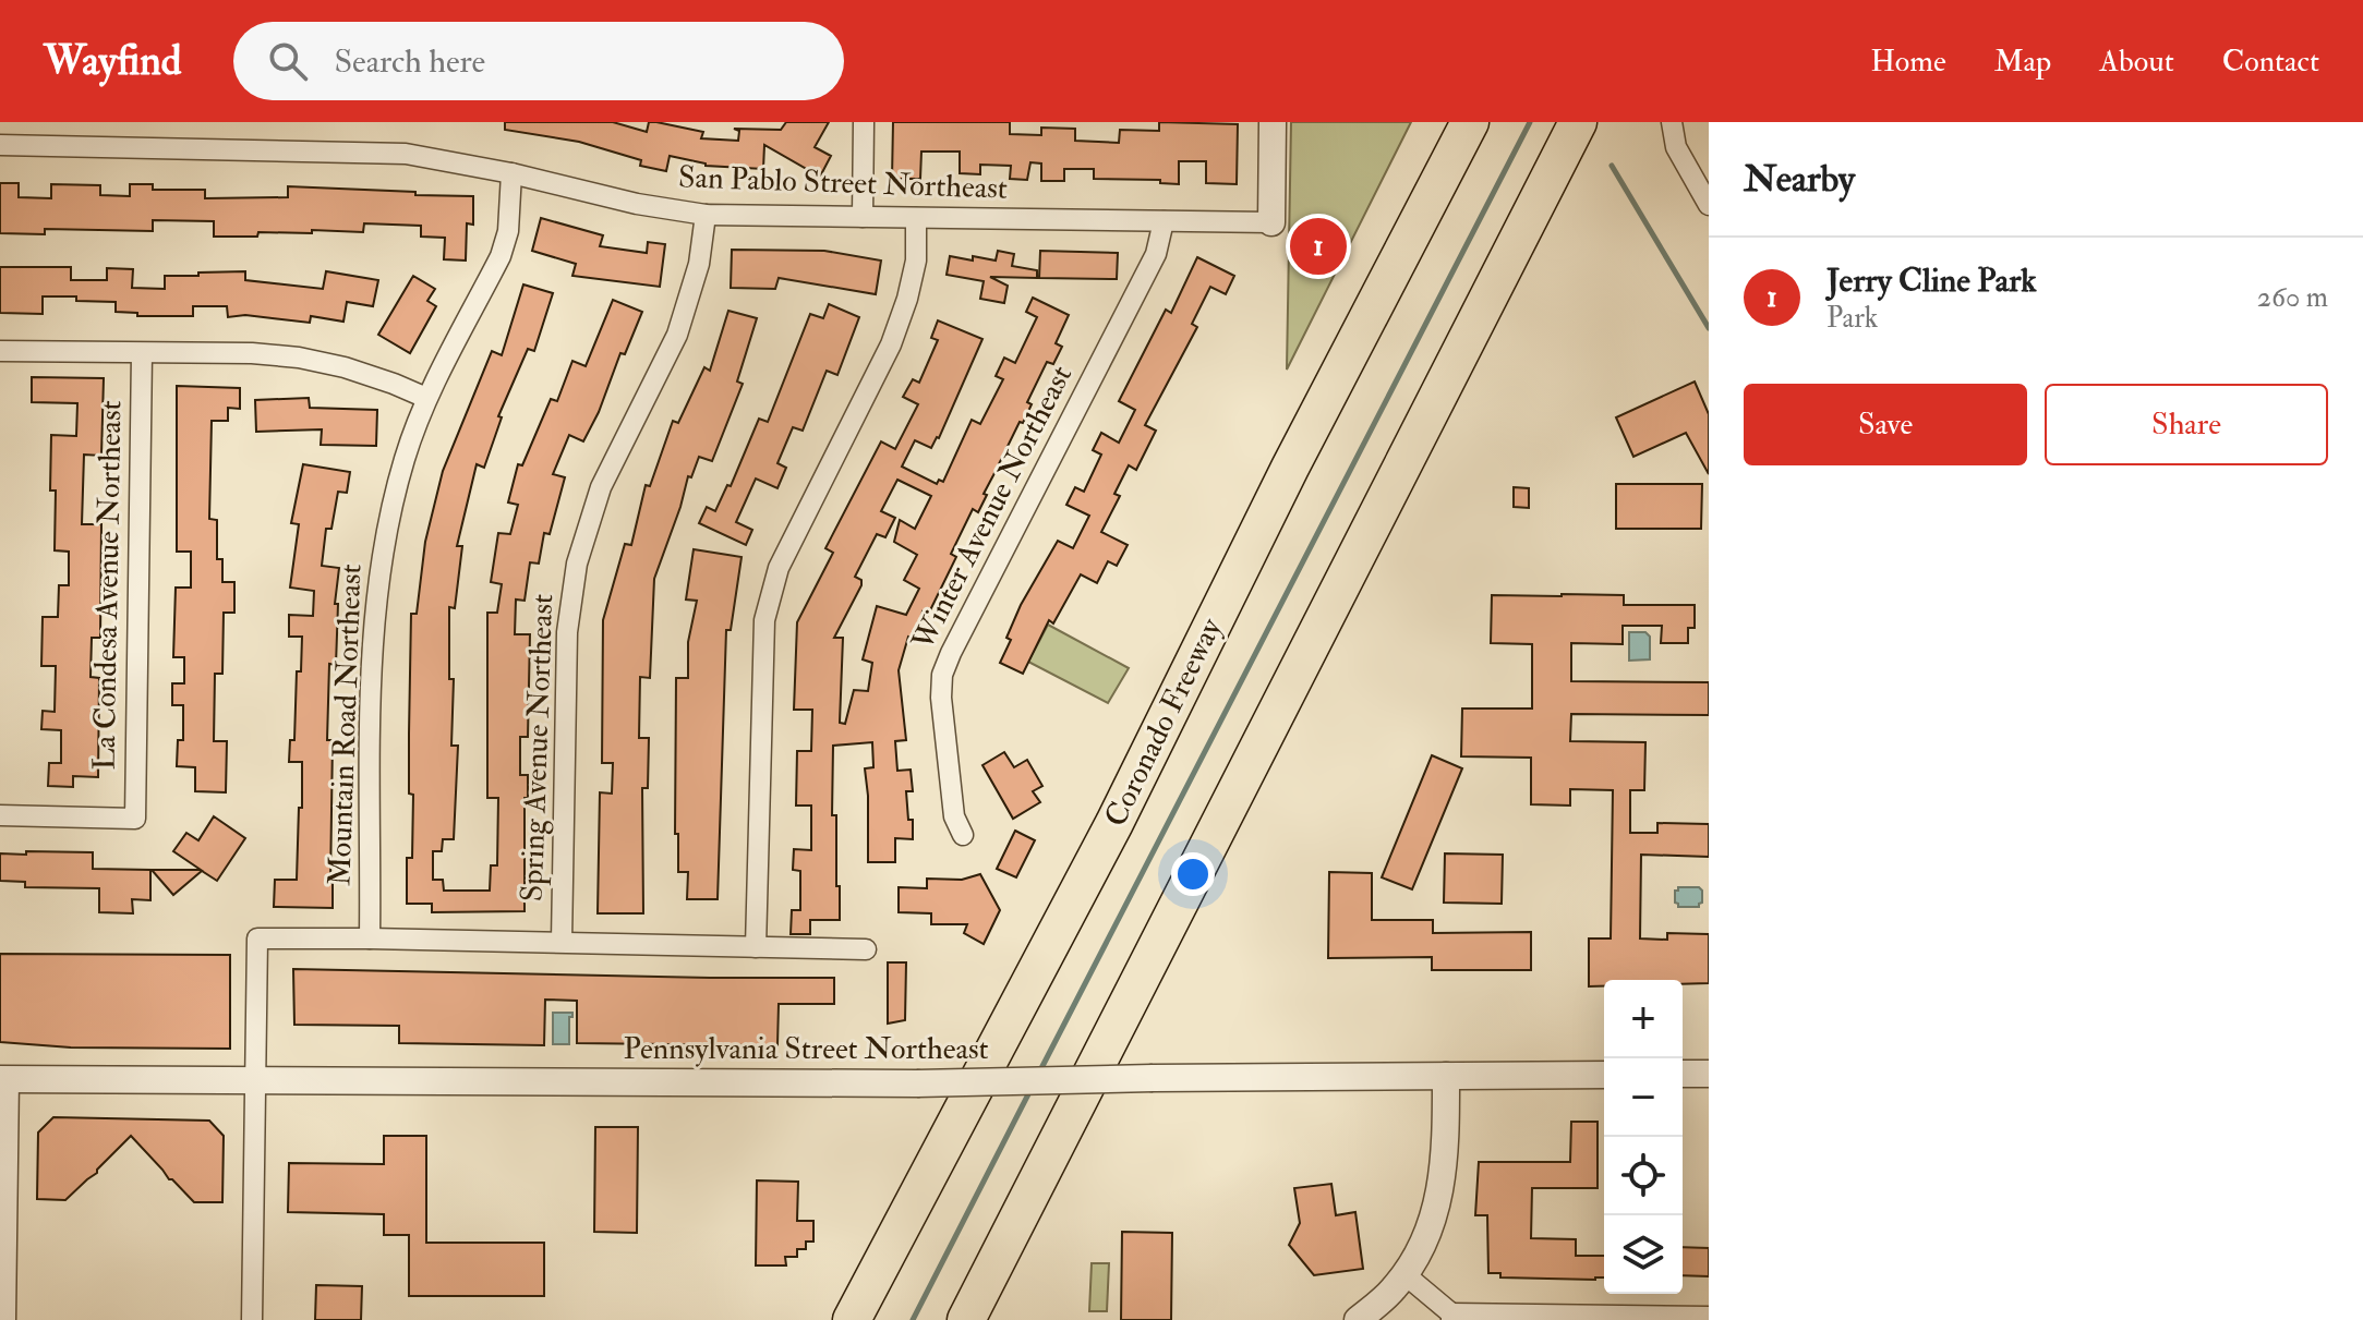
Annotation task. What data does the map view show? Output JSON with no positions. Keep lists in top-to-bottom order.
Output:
{
  "streets": {
    "highway": ["Coronado Freeway"],
    "street": [
      "San Pablo Street Northeast",
      "Winter Avenue Northeast",
      "La Condesa Avenue Northeast",
      "Mountain Road Northeast",
      "Spring Avenue Northeast",
      "Pennsylvania Street Northeast"
    ]
  },
  "crossings": [
    ["San Pablo Street Northeast", "Winter Avenue Northeast"],
    ["San Pablo Street Northeast", "Mountain Road Northeast"],
    ["San Pablo Street Northeast", "Spring Avenue Northeast"]
  ],
  "page": {
    "header": "Wayfind",
    "search": "Search here",
    "nav": [
      "Home",
      "Map",
      "About",
      "Contact"
    ],
    "heading": "Nearby",
    "pins": "1",
    "list": [
      {
        "mark": "1",
        "name": "Jerry Cline Park",
        "note": "Park",
        "value": "260 m"
      }
    ],
    "buttons": ["Save", "Share"],
    "map_buttons": ["+", "−"]
  }
}
